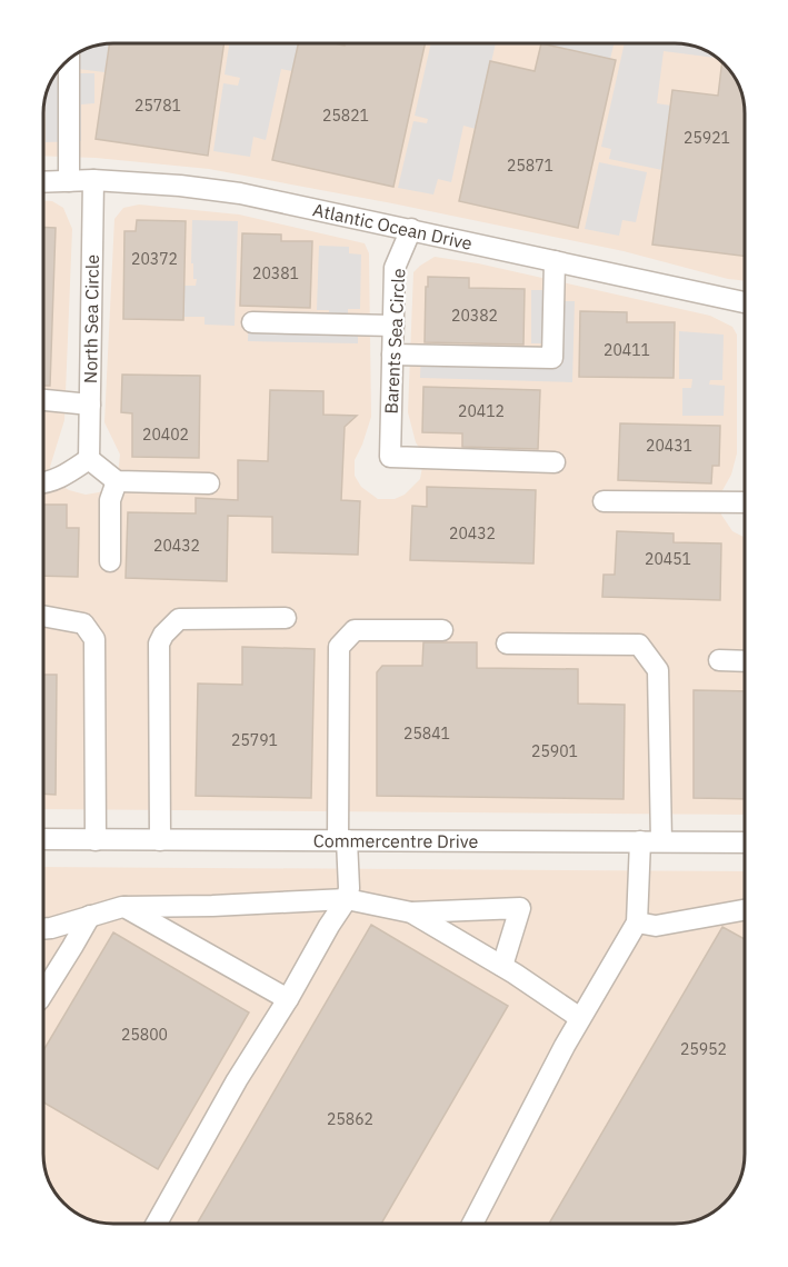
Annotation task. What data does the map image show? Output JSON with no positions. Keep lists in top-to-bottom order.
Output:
{
  "streets": {
    "street": [
      "Atlantic Ocean Drive",
      "North Sea Circle",
      "Barents Sea Circle",
      "Commercentre Drive"
    ]
  },
  "crossings": [
    ["Atlantic Ocean Drive", "North Sea Circle"],
    ["Atlantic Ocean Drive", "Barents Sea Circle"]
  ],
  "house_numbers": [
    "25781",
    "25821",
    "25921",
    "25871",
    "20372",
    "20381",
    "20382",
    "20411",
    "20412",
    "20402",
    "20431",
    "20432",
    "20432",
    "20451",
    "25841",
    "25791",
    "25901",
    "25800",
    "25952",
    "25862"
  ]
}
